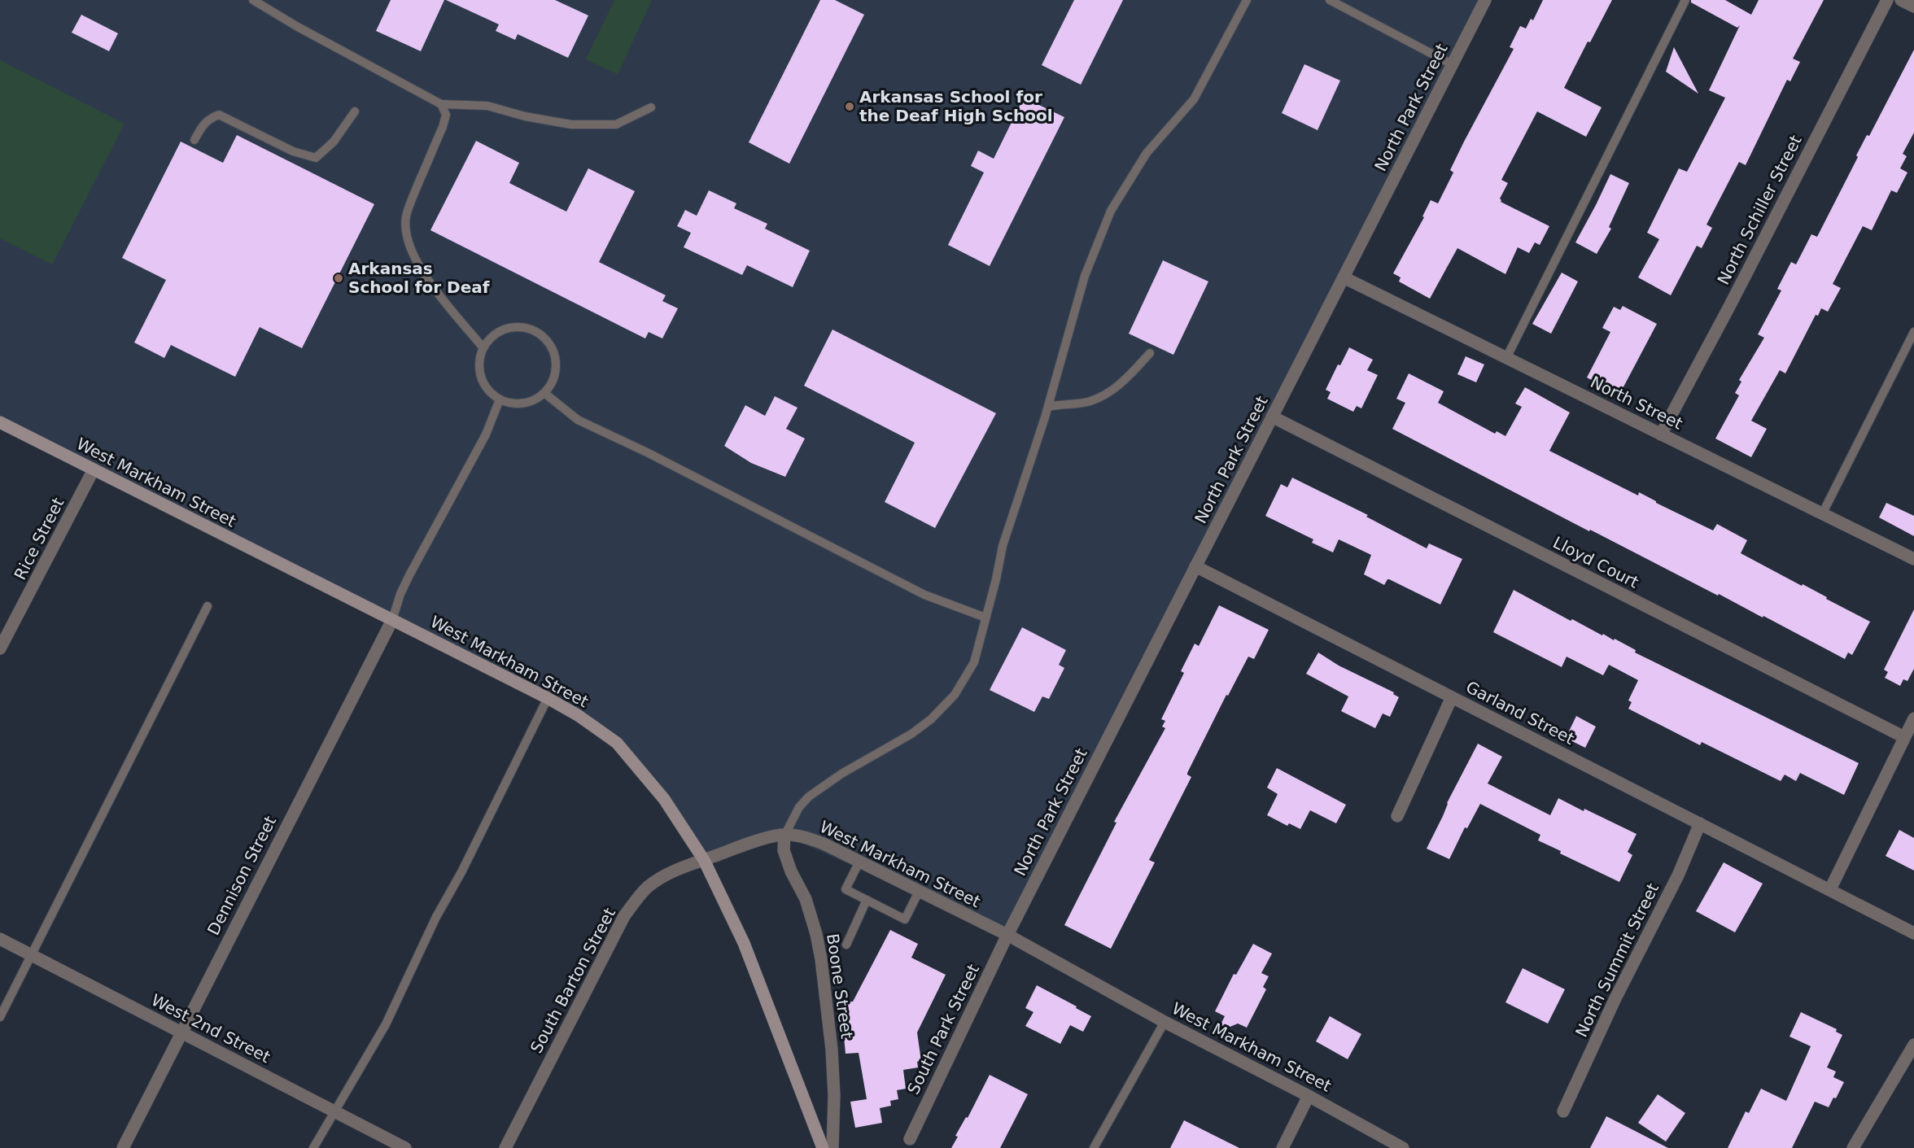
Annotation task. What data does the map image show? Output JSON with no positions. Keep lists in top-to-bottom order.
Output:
{
  "streets": {
    "main road": ["West Markham Street"],
    "street": [
      "North Park Street",
      "North Schiller Street",
      "North Street",
      "Rice Street",
      "Lloyd Court",
      "Garland Street",
      "Dennison Street",
      "North Summit Street",
      "South Barton Street",
      "Boone Street",
      "West 2nd Street",
      "South Park Street"
    ]
  },
  "crossings": [
    ["North Park Street", "North Street"],
    ["North Park Street", "West Markham Street"],
    ["North Park Street", "Lloyd Court"],
    ["North Park Street", "Garland Street"],
    ["North Park Street", "South Park Street"],
    ["North Schiller Street", "North Street"],
    ["West Markham Street", "Rice Street"],
    ["West Markham Street", "Dennison Street"],
    ["West Markham Street", "South Barton Street"],
    ["West Markham Street", "Boone Street"],
    ["West Markham Street", "South Park Street"],
    ["Garland Street", "North Summit Street"],
    ["Dennison Street", "West 2nd Street"]
  ],
  "places": ["Arkansas School for the Deaf High School", "Arkansas School for Deaf"]
}
